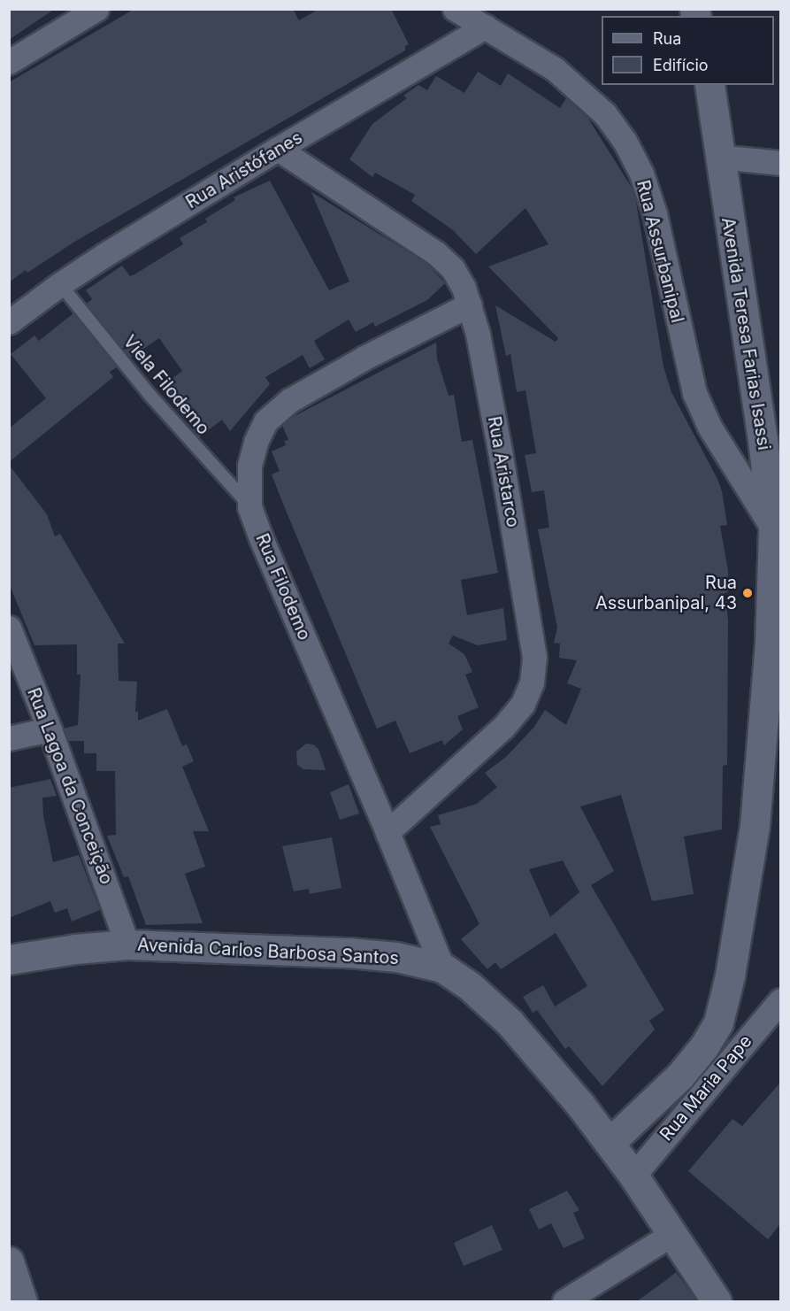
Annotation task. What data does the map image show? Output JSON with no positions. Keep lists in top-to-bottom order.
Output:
{
  "streets": {
    "street": [
      "Rua Aristófanes",
      "Rua Assurbanipal",
      "Avenida Teresa Farias Isassi",
      "Rua Aristarco",
      "Rua Filodemo",
      "Rua Lagoa da Conceição",
      "Avenida Carlos Barbosa Santos",
      "Rua Maria Pape"
    ],
    "lane": ["Viela Filodemo"]
  },
  "crossings": [
    ["Rua Aristófanes", "Rua Assurbanipal"],
    ["Rua Aristófanes", "Viela Filodemo"],
    ["Rua Aristófanes", "Rua Aristarco"],
    ["Rua Assurbanipal", "Avenida Teresa Farias Isassi"],
    ["Avenida Teresa Farias Isassi", "Avenida Carlos Barbosa Santos"],
    ["Viela Filodemo", "Rua Filodemo"],
    ["Rua Aristarco", "Rua Filodemo"],
    ["Rua Filodemo", "Avenida Carlos Barbosa Santos"],
    ["Rua Lagoa da Conceição", "Avenida Carlos Barbosa Santos"],
    ["Avenida Carlos Barbosa Santos", "Rua Maria Pape"]
  ],
  "places": ["Rua Assurbanipal, 43"],
  "legend": ["Rua", "Edifício"]
}
